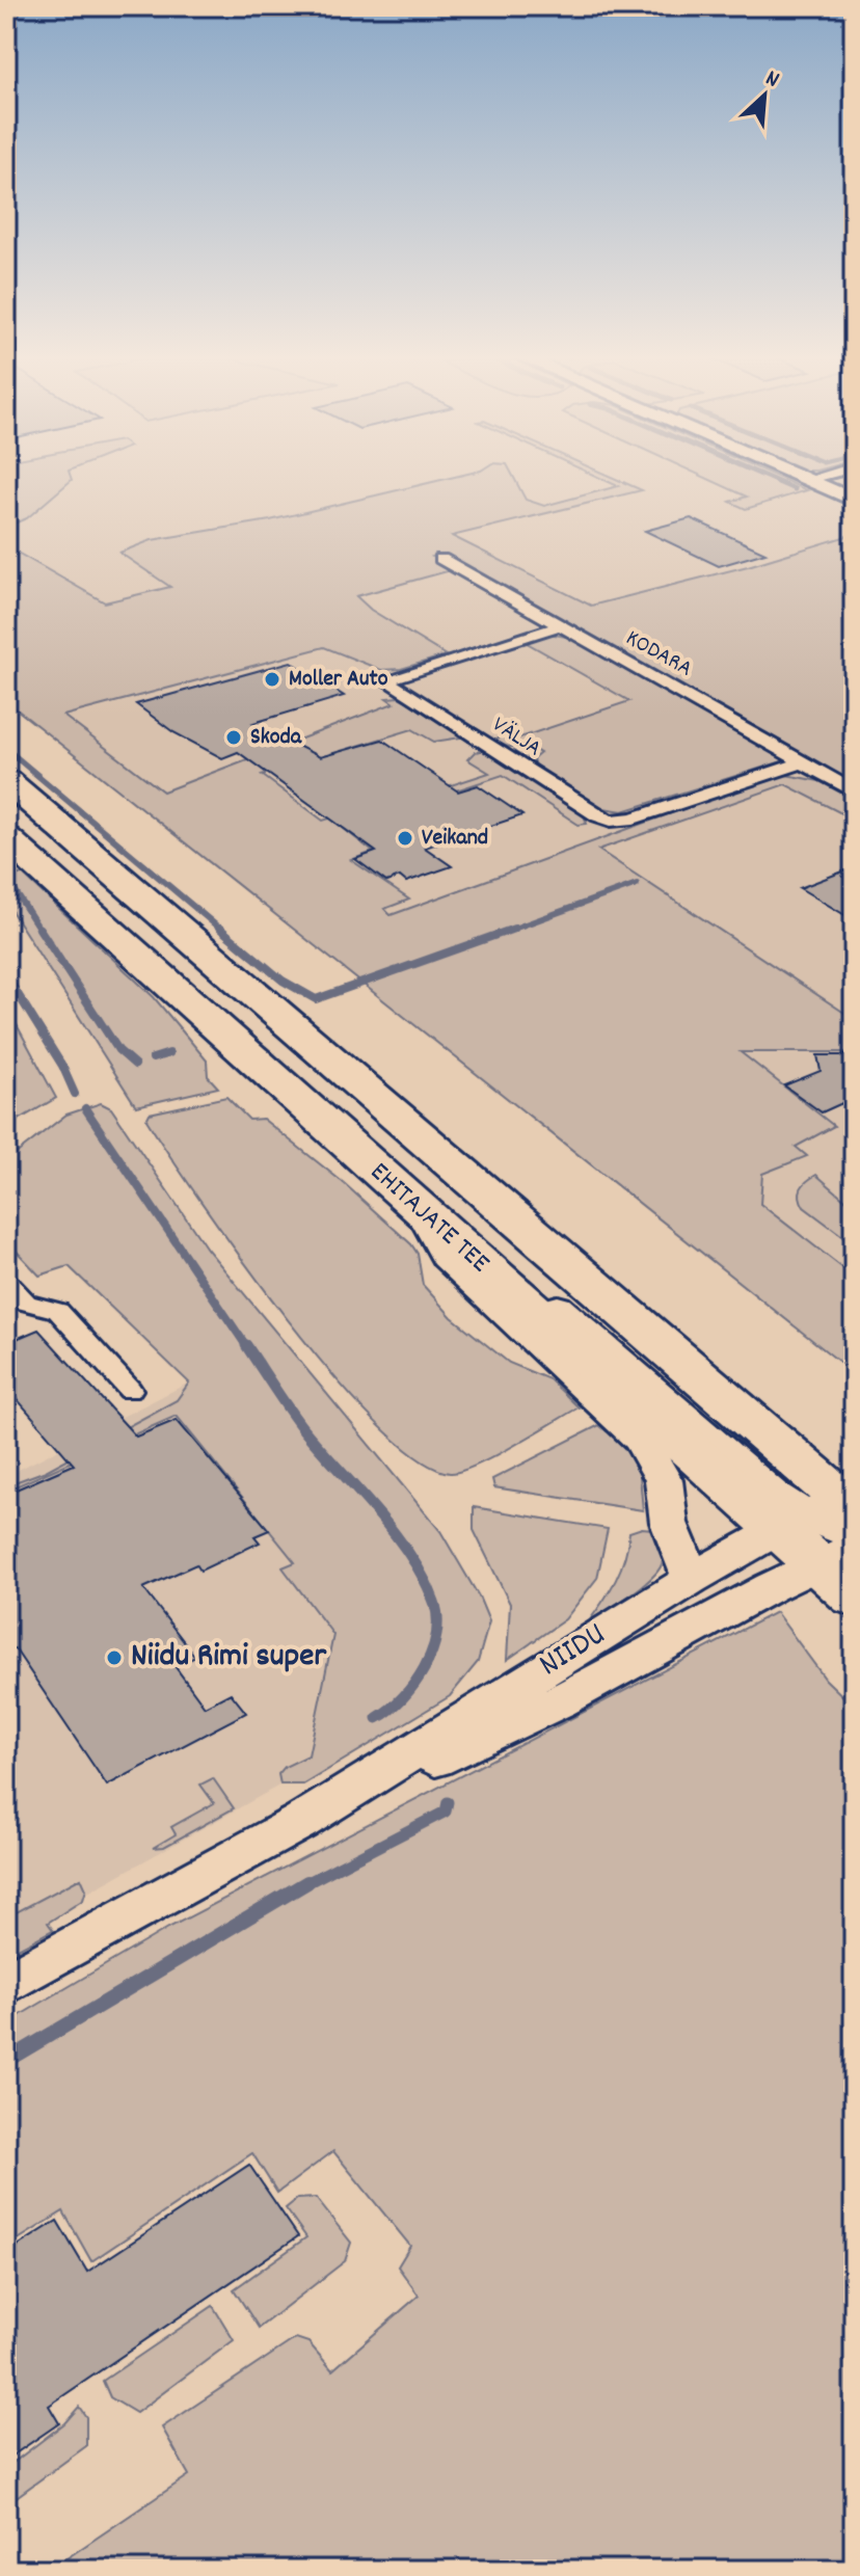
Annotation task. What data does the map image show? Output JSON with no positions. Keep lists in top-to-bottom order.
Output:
{
  "streets": {
    "highway": ["EHITAJATE TEE"],
    "street": ["KODARA", "VÄLJA", "NIIDU"]
  },
  "crossings": [
    ["KODARA", "VÄLJA"],
    ["EHITAJATE TEE", "NIIDU"]
  ],
  "places": [
    "Moller Auto",
    "Skoda",
    "Veikand",
    "Niidu Rimi super"
  ],
  "north": "top right"
}
